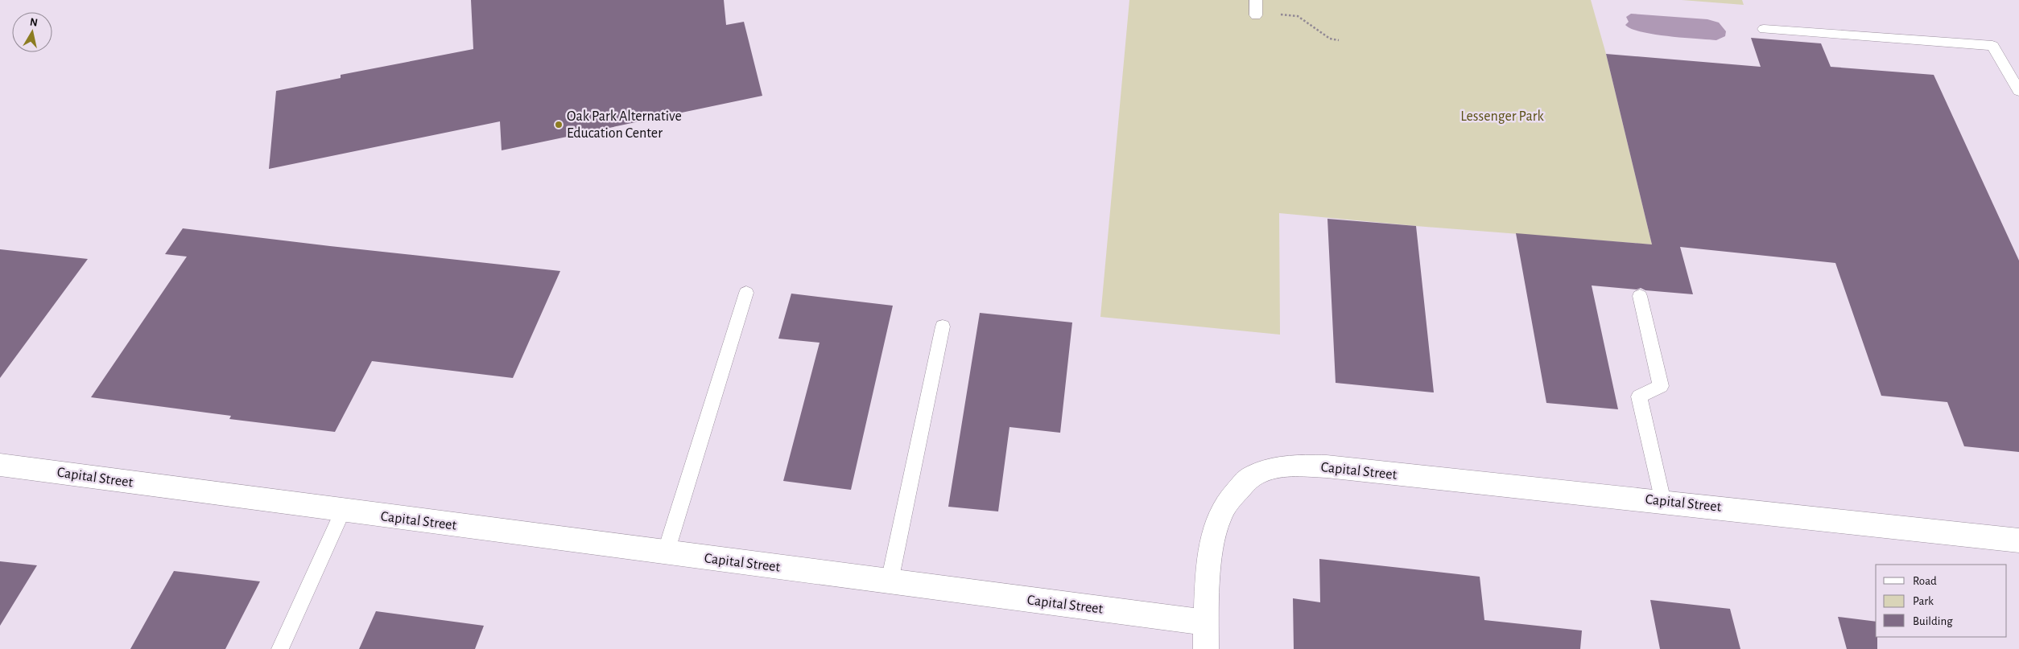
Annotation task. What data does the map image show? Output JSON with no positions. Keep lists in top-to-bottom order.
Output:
{
  "streets": {
    "street": ["Capital Street"]
  },
  "parks": ["Lessenger Park"],
  "places": ["Oak Park Alternative Education Center"],
  "legend": ["Road", "Park", "Building"],
  "north": "top"
}
